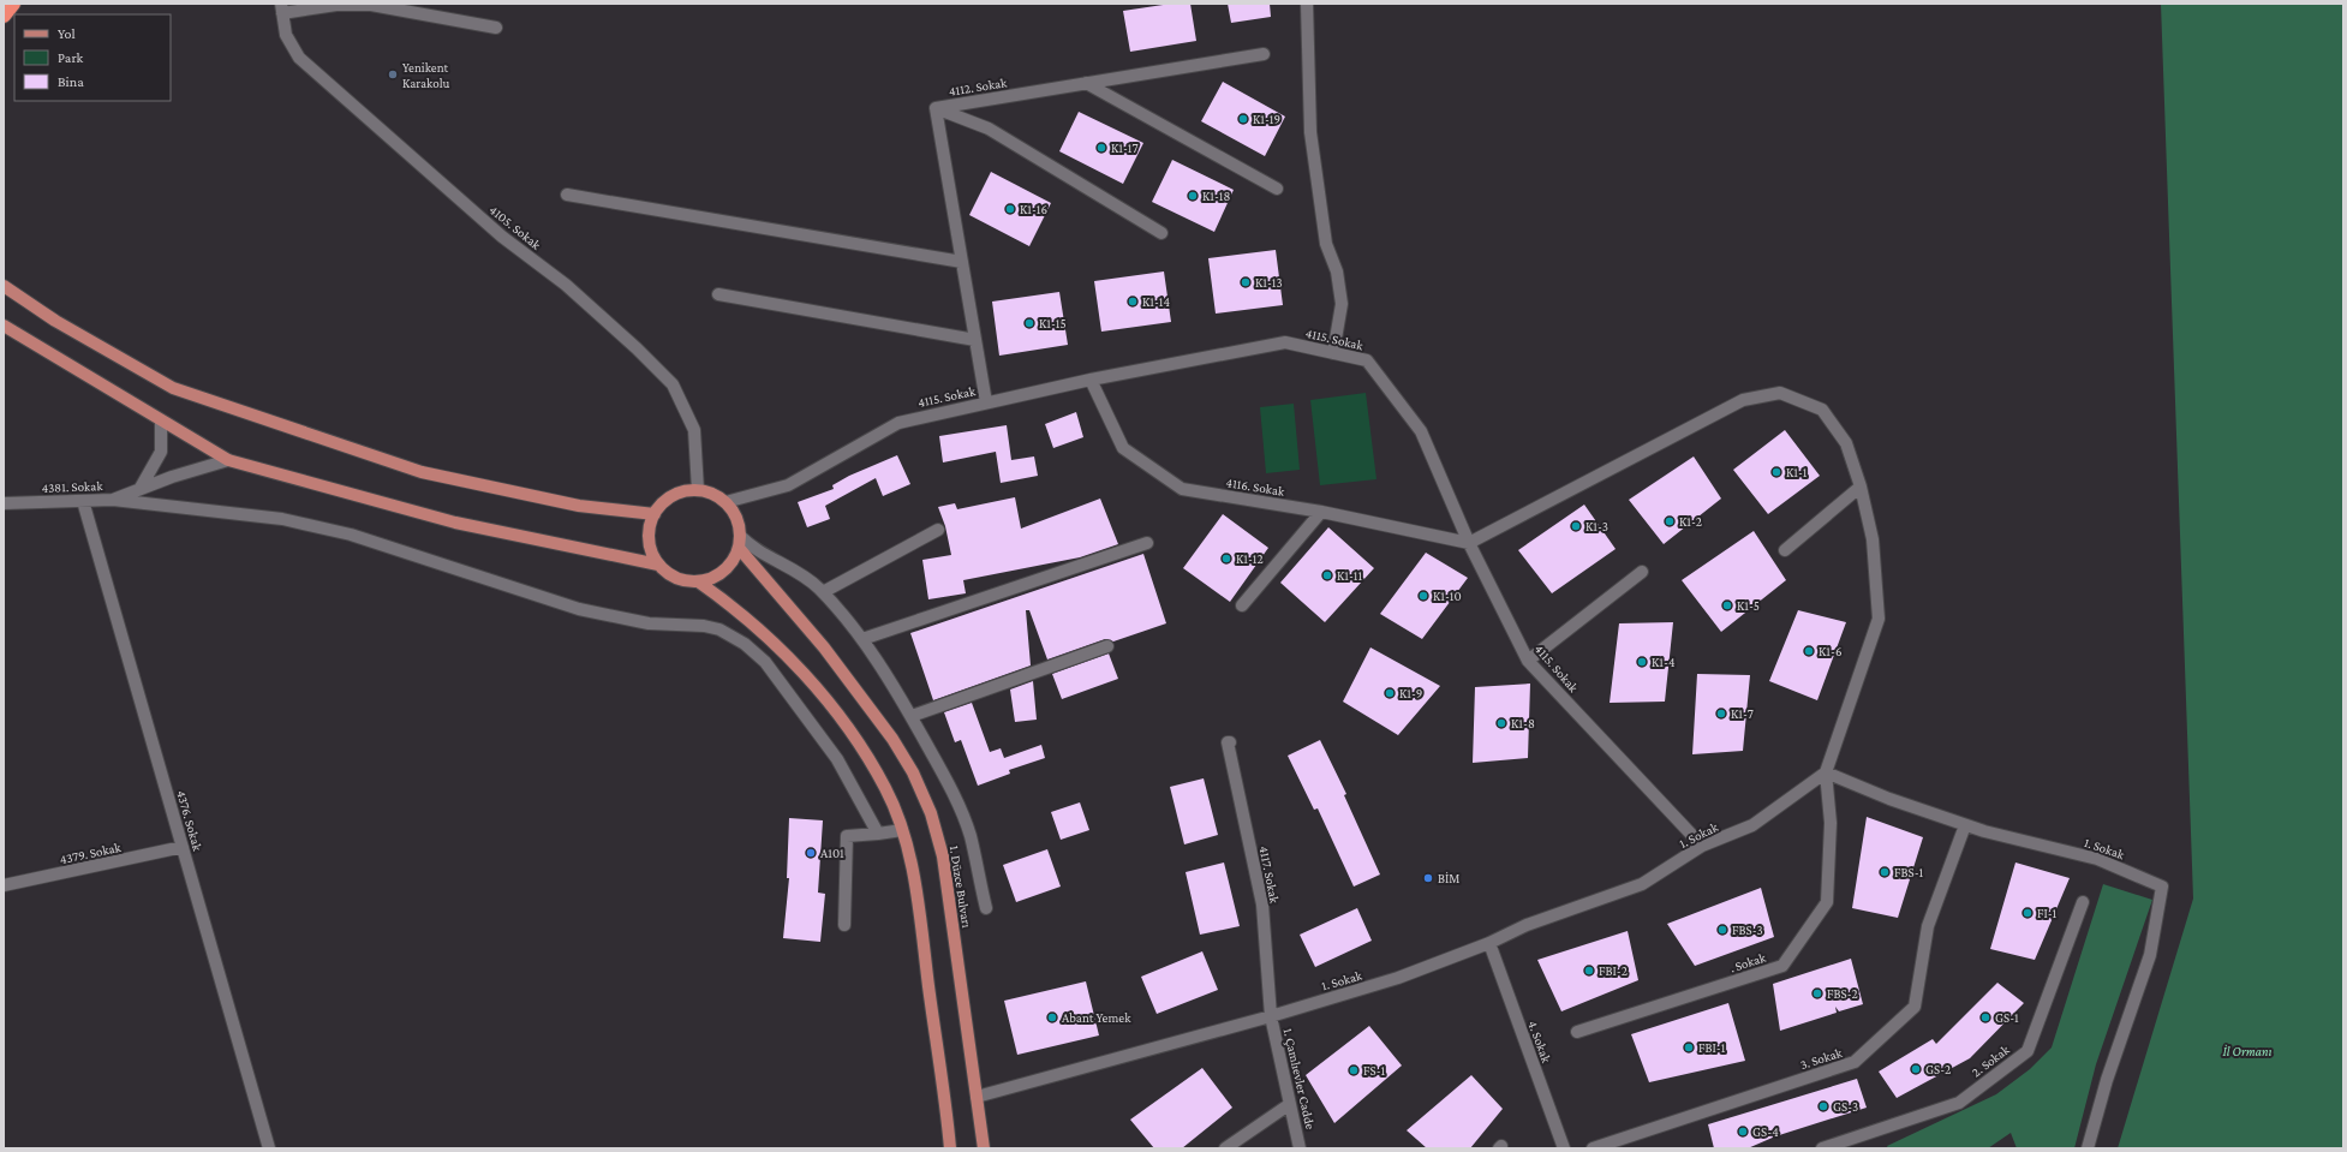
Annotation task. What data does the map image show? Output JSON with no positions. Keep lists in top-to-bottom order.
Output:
{
  "streets": {
    "main road": ["1. Düzce Bulvarı"],
    "street": [
      "4112. Sokak",
      "4105. Sokak",
      "4115. Sokak",
      "4381. Sokak",
      "4116. Sokak",
      "4376. Sokak",
      "1. Sokak",
      "4379. Sokak",
      "4117. Sokak",
      ". Sokak",
      "4. Sokak",
      "3. Sokak",
      "2. Sokak",
      "1. Çamlıevler Cadde"
    ]
  },
  "crossings": [
    ["4112. Sokak", "4115. Sokak"],
    ["4105. Sokak", "4115. Sokak"],
    ["4105. Sokak", "1. Düzce Bulvarı"],
    ["4115. Sokak", "4116. Sokak"],
    ["4115. Sokak", "1. Sokak"],
    ["4115. Sokak", "1. Düzce Bulvarı"],
    ["4381. Sokak", "4376. Sokak"],
    ["4376. Sokak", "4379. Sokak"],
    ["1. Sokak", "4117. Sokak"],
    ["1. Sokak", "1. Düzce Bulvarı"],
    ["1. Sokak", ". Sokak"],
    ["1. Sokak", "4. Sokak"],
    ["1. Sokak", "3. Sokak"],
    ["1. Sokak", "1. Çamlıevler Cadde"],
    ["4117. Sokak", "1. Çamlıevler Cadde"]
  ],
  "parks": ["İl Ormanı"],
  "places": [
    "Yenikent Karakolu",
    "K1-19",
    "K1-17",
    "K1-18",
    "K1-16",
    "K1-13",
    "K1-14",
    "K1-15",
    "K1-1",
    "K1-2",
    "K1-3",
    "K1-12",
    "K1-11",
    "K1-10",
    "K1-5",
    "K1-6",
    "K1-4",
    "K1-9",
    "K1-7",
    "K1-8",
    "A101",
    "FBS-1",
    "BİM",
    "FI-1",
    "FBS-3",
    "FBI-2",
    "FBS-2",
    "Abant Yemek",
    "GS-1",
    "FBI-1",
    "GS-2",
    "FS-1",
    "GS-3",
    "GS-4"
  ],
  "legend": ["Yol", "Park", "Bina"]
}
